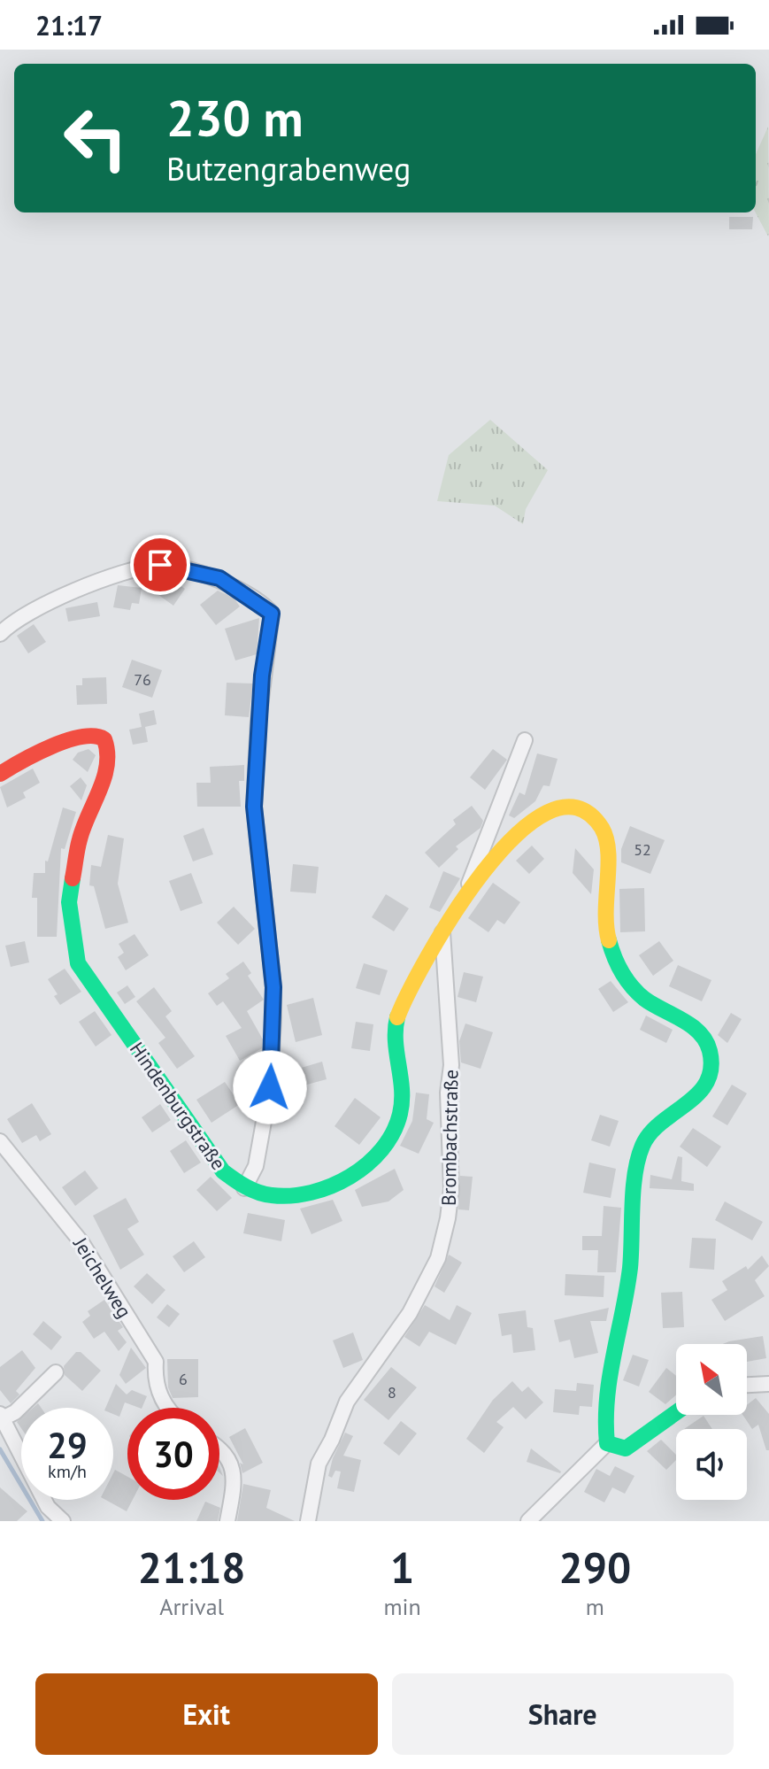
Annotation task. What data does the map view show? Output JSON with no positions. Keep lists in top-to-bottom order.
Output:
{
  "streets": {
    "street": ["Hindenburgstraße", "Brombachstraße", "Jeichelweg"]
  },
  "house_numbers": [
    "76",
    "52",
    "6",
    "8"
  ],
  "north": "top left",
  "page": {
    "status": "21:17",
    "turn": ["230 m", "Butzengrabenweg"],
    "speed": "29 km/h",
    "limit": "30",
    "eta": [
      "21:18",
      "Arrival",
      "1",
      "min",
      "290",
      "m"
    ],
    "buttons": ["Exit", "Share"]
  }
}
